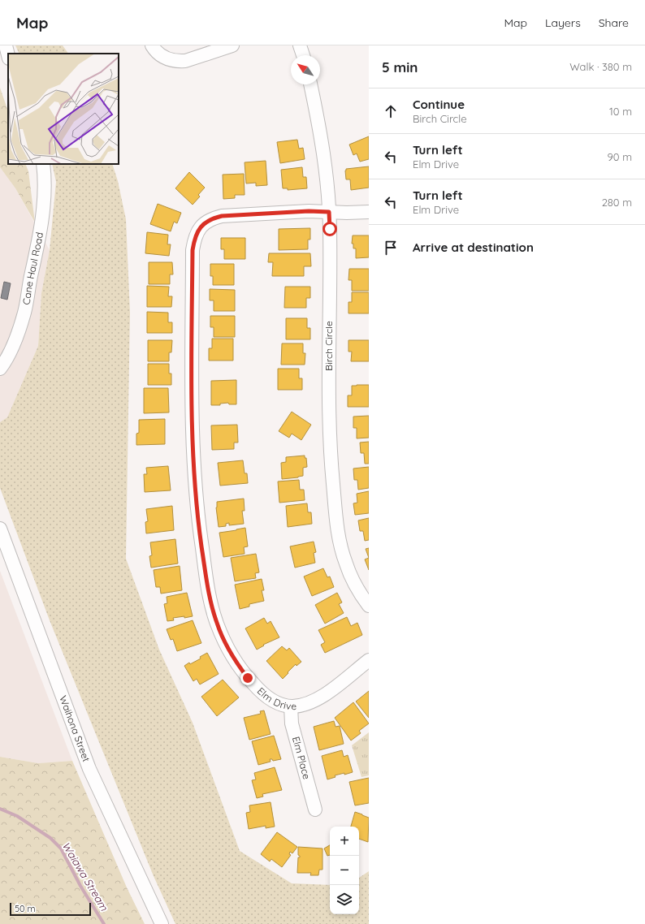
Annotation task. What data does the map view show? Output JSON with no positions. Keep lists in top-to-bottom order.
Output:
{
  "streets": {
    "street": [
      "Cane Haul Road",
      "Birch Circle",
      "Elm Drive",
      "Waihona Street",
      "Elm Place"
    ]
  },
  "crossings": [
    ["Birch Circle", "Elm Drive"],
    ["Elm Drive", "Elm Place"]
  ],
  "water": ["Waiawa Stream"],
  "scale_bar": "50 m",
  "north": "top left",
  "page": {
    "header": "Map",
    "nav": ["Map", "Layers", "Share"],
    "heading": ["5 min", "Walk · 380 m"],
    "list": [
      ["Continue", "Birch Circle", "10 m"],
      ["Turn left", "Elm Drive", "90 m"],
      ["Turn left", "Elm Drive", "280 m"],
      "Arrive at destination"
    ],
    "map_buttons": ["+", "−"],
    "scale": "50 m"
  }
}
